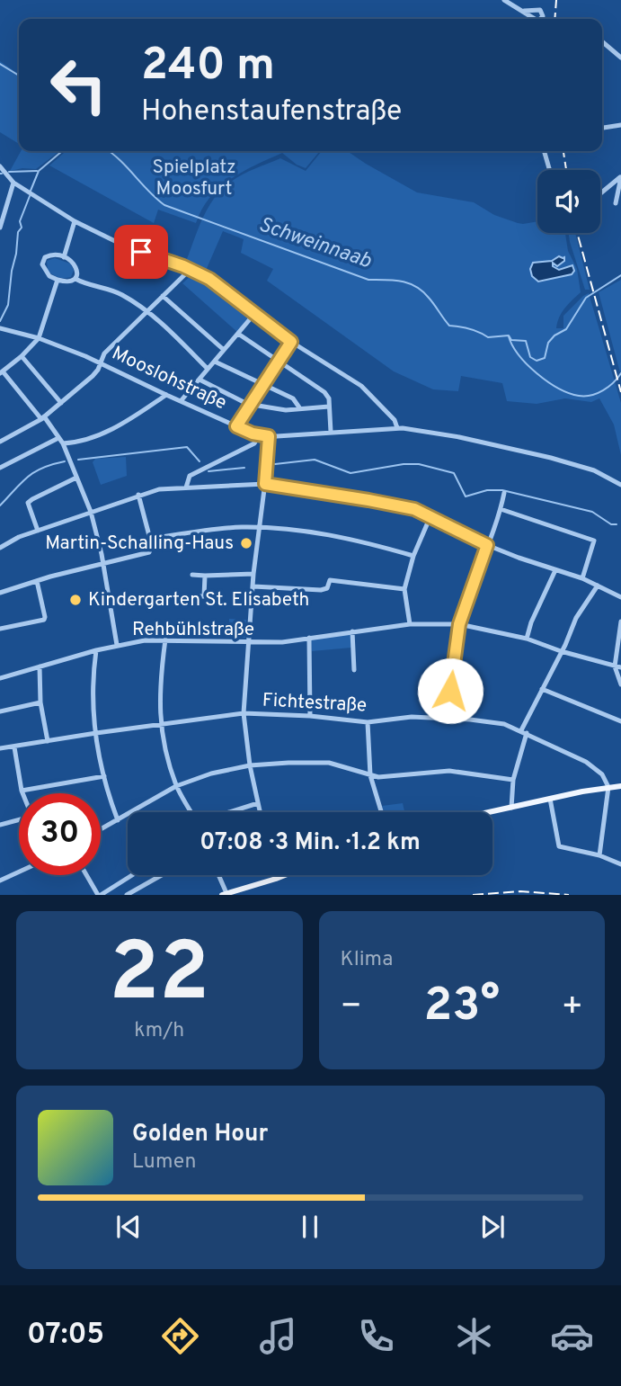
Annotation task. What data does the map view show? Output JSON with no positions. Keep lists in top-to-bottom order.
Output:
{
  "streets": {
    "street": ["Mooslohstraße", "Rehbühlstraße", "Fichtestraße"]
  },
  "water": ["Schweinnaab"],
  "parks": ["Spielplatz Moosfurt"],
  "places": ["Martin-Schalling-Haus", "Kindergarten St. Elisabeth"],
  "page": {
    "turn": ["240 m", "Hohenstaufenstraße"],
    "limit": "30",
    "trip": "07:08 · 3 Min. · 1.2 km",
    "tile": [
      ["22", "km/h"],
      "Klima"
    ],
    "heat": ["−", "23°", "+"],
    "song": ["Golden Hour", "Lumen"],
    "tabs": "07:05"
  }
}
